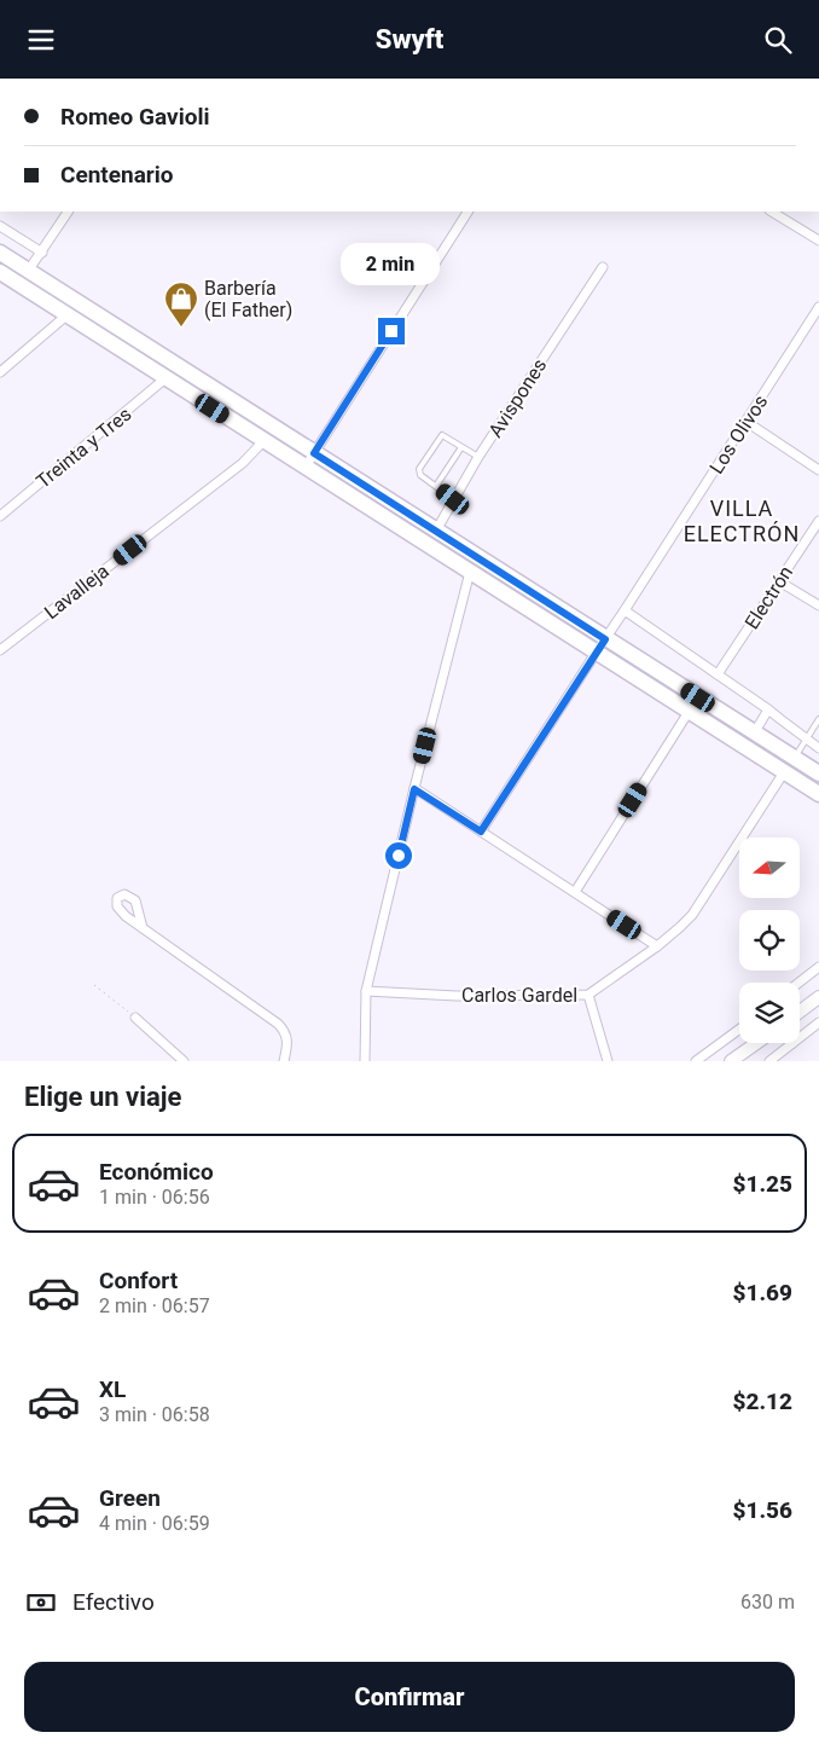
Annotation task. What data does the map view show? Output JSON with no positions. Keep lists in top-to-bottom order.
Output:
{
  "streets": {
    "street": [
      "Avispones",
      "Los Olivos",
      "Treinta y Tres",
      "Lavalleja",
      "Electrón",
      "Carlos Gardel"
    ]
  },
  "districts": ["VILLA ELECTRÓN"],
  "places": {
    "shop": ["Barbería (El Father)"]
  },
  "north": "left",
  "page": {
    "header": "Swyft",
    "banner": ["Romeo Gavioli", "Centenario"],
    "bubble": "2 min",
    "heading": "Elige un viaje",
    "list": [
      {
        "name": "Económico",
        "note": "1 min · 06:56",
        "value": "$1.25"
      },
      {
        "name": "Confort",
        "note": "2 min · 06:57",
        "value": "$1.69"
      },
      {
        "name": "XL",
        "note": "3 min · 06:58",
        "value": "$2.12"
      },
      {
        "name": "Green",
        "note": "4 min · 06:59",
        "value": "$1.56"
      }
    ],
    "pay": ["Efectivo", "630 m"],
    "buttons": "Confirmar"
  }
}
